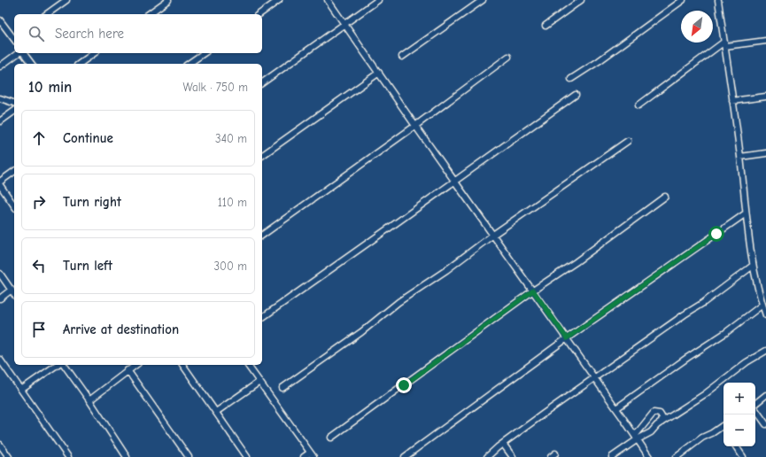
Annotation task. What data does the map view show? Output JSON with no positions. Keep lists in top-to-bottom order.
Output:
{
  "north": "bottom left",
  "page": {
    "search": "Search here",
    "heading": ["10 min", "Walk · 750 m"],
    "list": [
      ["Continue", "340 m"],
      ["Turn right", "110 m"],
      ["Turn left", "300 m"],
      "Arrive at destination"
    ],
    "map_buttons": ["+", "−"]
  }
}
